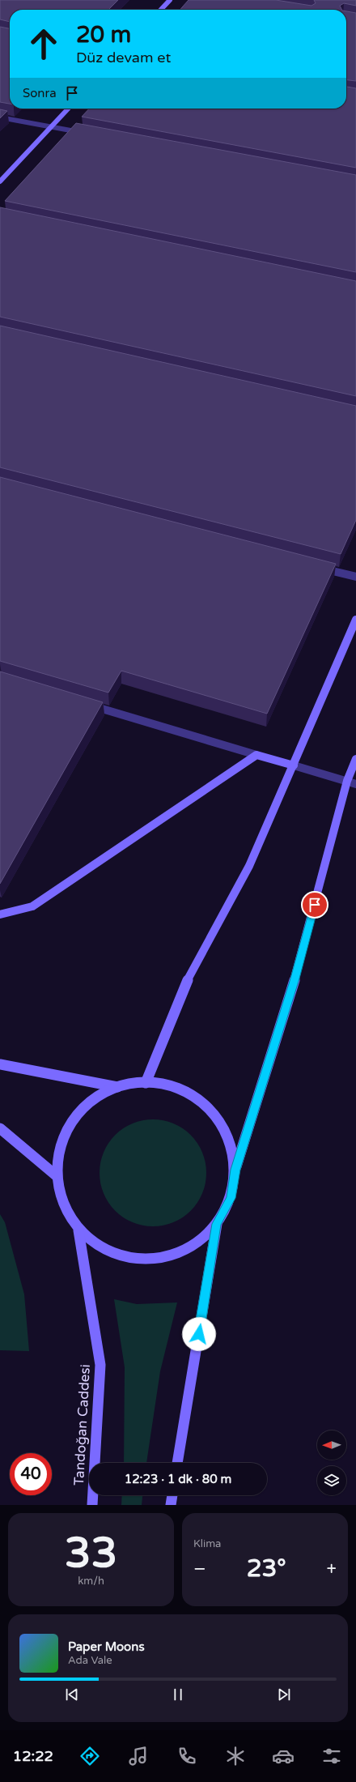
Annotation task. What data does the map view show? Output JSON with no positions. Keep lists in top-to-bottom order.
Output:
{
  "streets": {
    "street": ["Tandoğan Caddesi"]
  },
  "north": "left",
  "page": {
    "turn": ["20 m", "Düz devam et"],
    "then": "Sonra",
    "limit": "40",
    "trip": "12:23 · 1 dk · 80 m",
    "tile": [
      ["33", "km/h"],
      "Klima"
    ],
    "heat": ["−", "23°", "+"],
    "song": ["Paper Moons", "Ada Vale"],
    "tabs": "12:22"
  }
}
